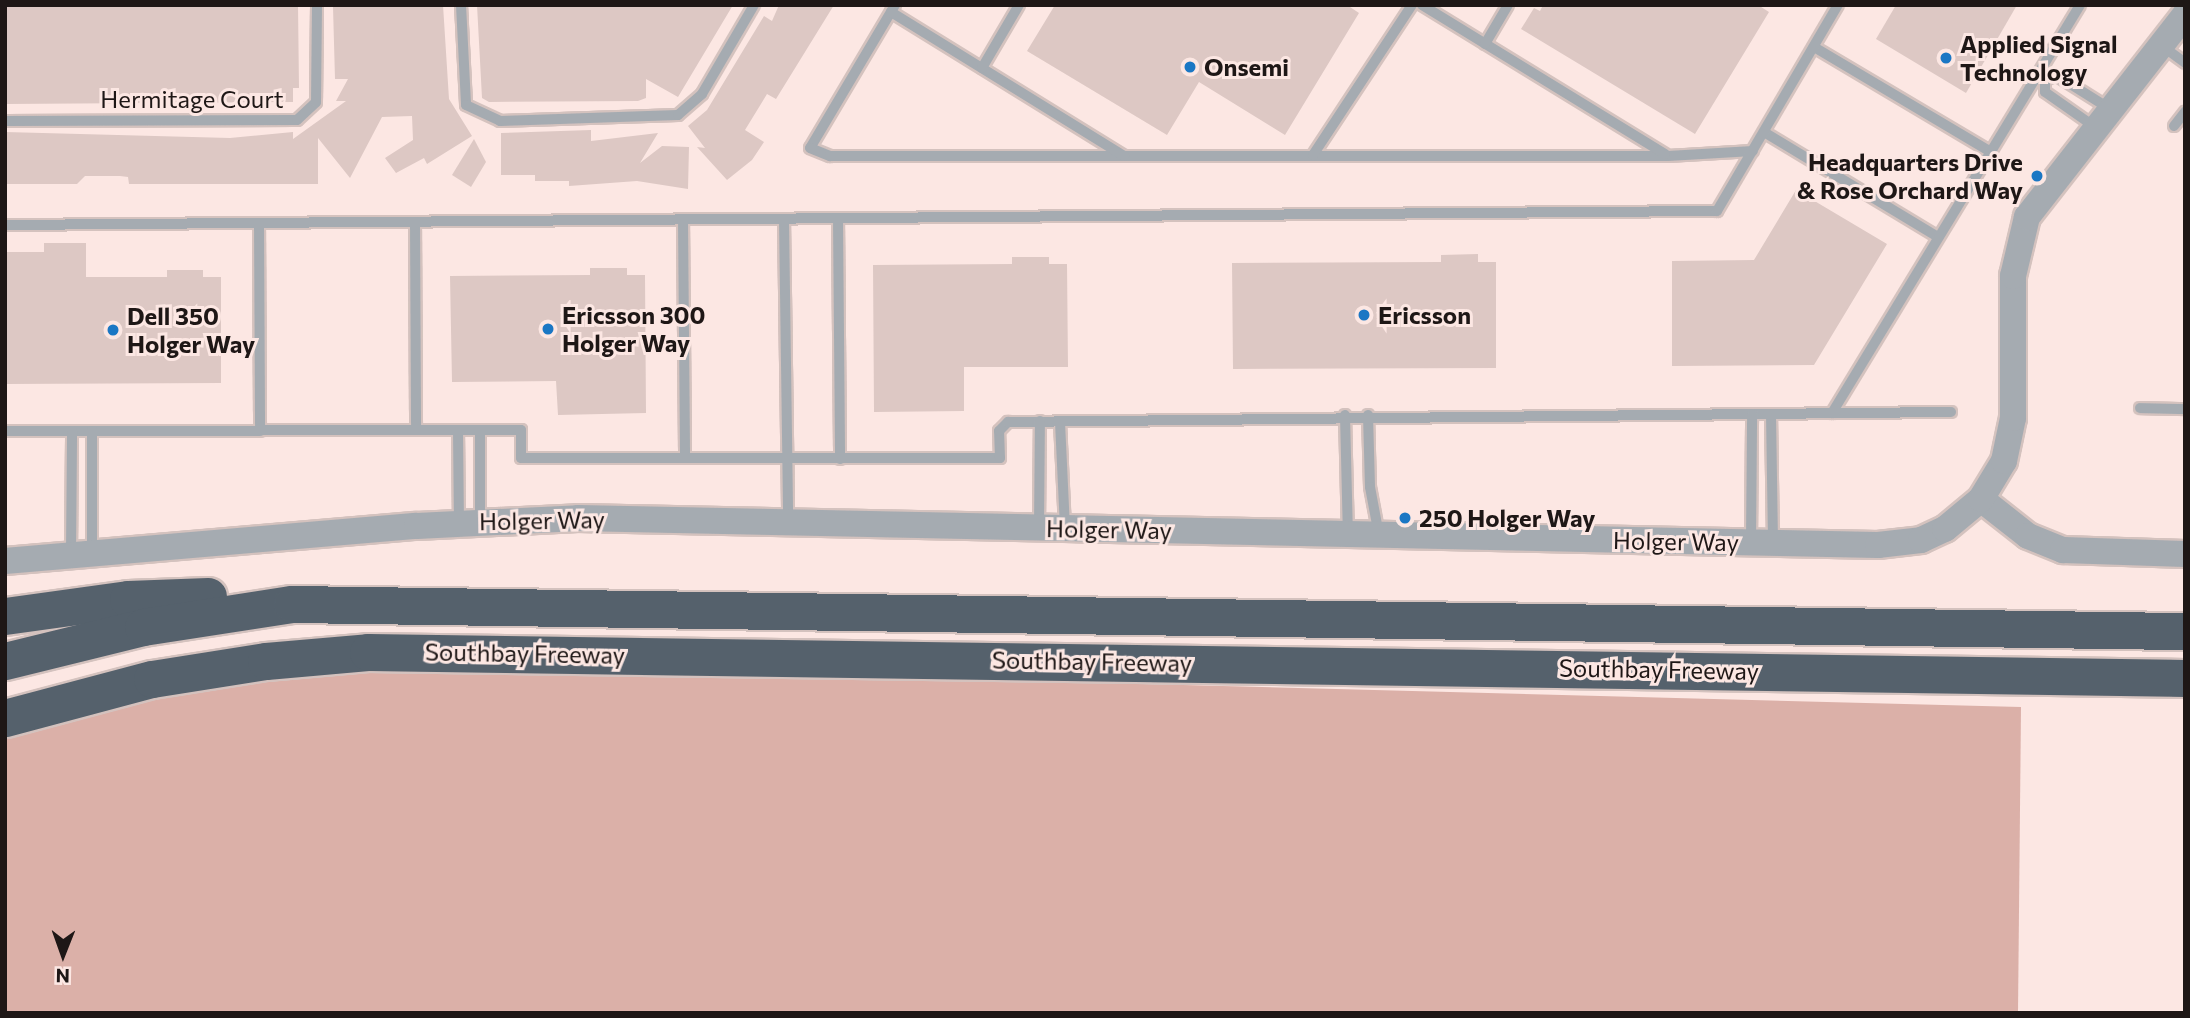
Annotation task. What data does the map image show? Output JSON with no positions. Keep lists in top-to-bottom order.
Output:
{
  "streets": {
    "highway": ["Southbay Freeway"],
    "street": ["Holger Way"],
    "lane": ["Hermitage Court"]
  },
  "places": [
    "Applied Signal Technology",
    "Onsemi",
    "Headquarters Drive & Rose Orchard Way",
    "Ericsson",
    "Ericsson 300 Holger Way",
    "Dell 350 Holger Way",
    "250 Holger Way"
  ],
  "north": "bottom"
}
